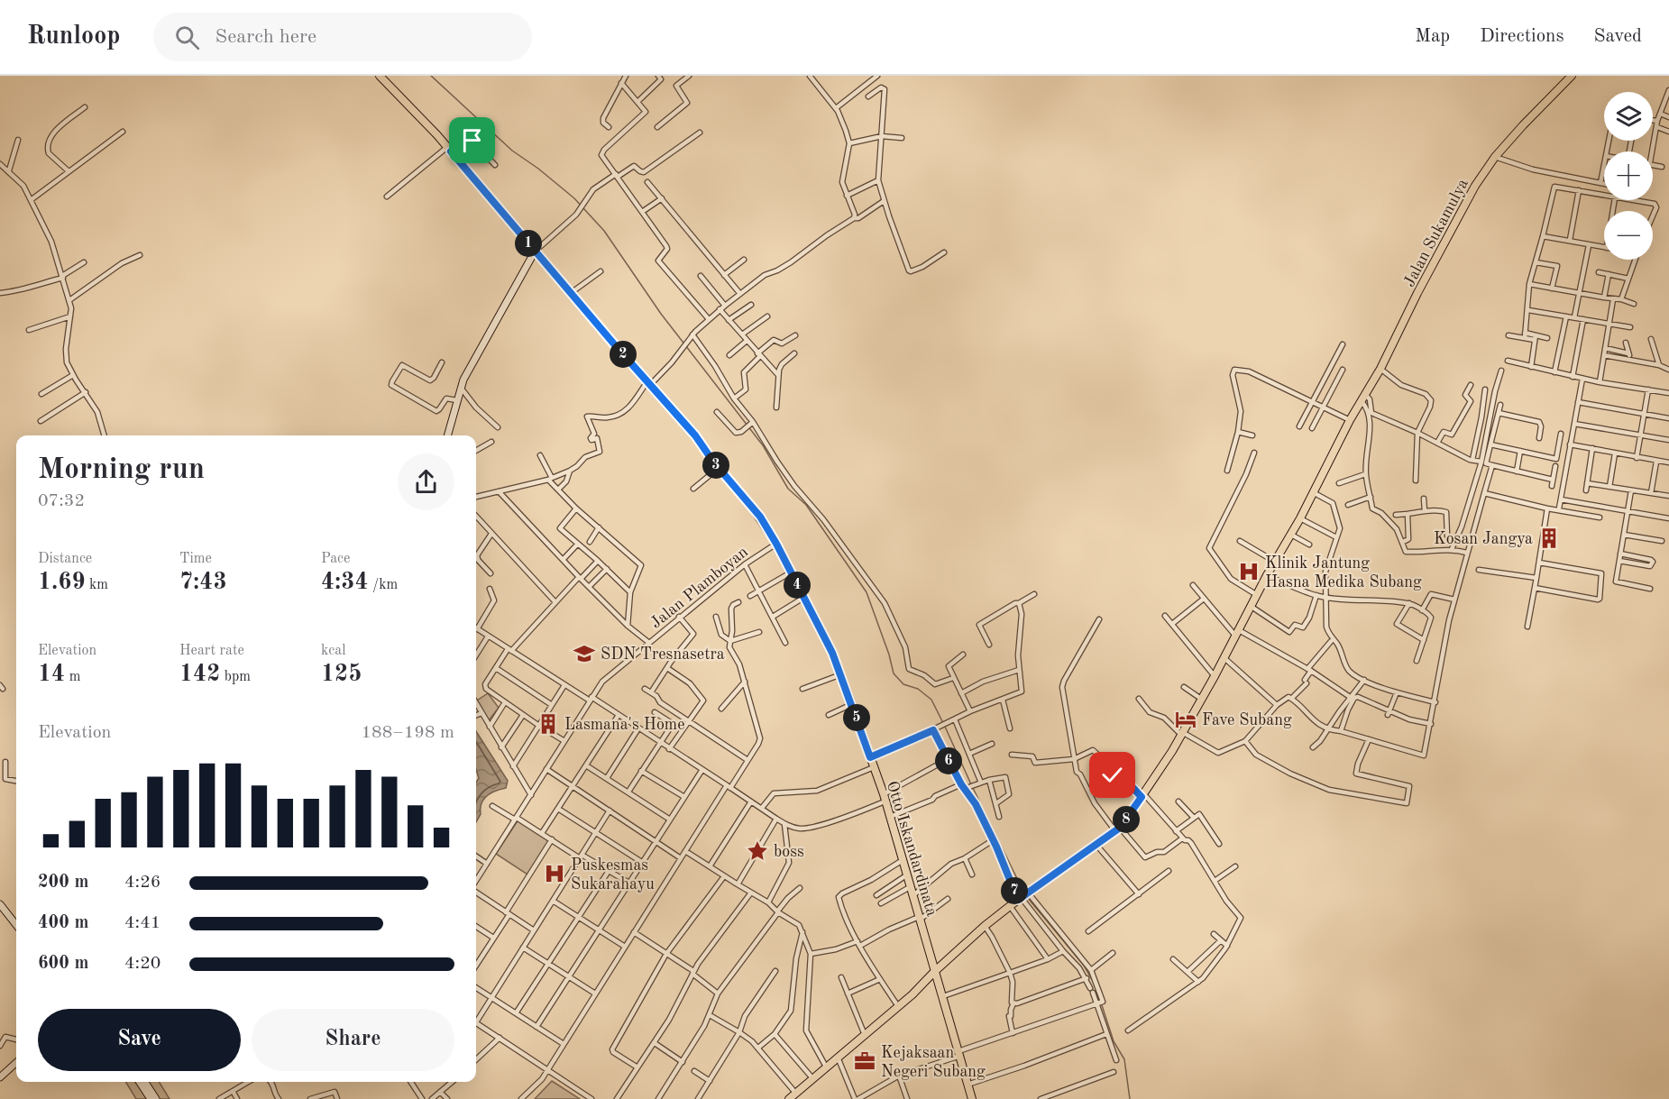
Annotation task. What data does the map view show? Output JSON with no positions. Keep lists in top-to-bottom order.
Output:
{
  "streets": {
    "main road": ["Jalan Sukamulya", "Otto Iskandardinata"],
    "street": ["Jalan Plamboyan"]
  },
  "crossings": [
    ["Jalan Plamboyan", "Otto Iskandardinata"]
  ],
  "places": {
    "building": ["Kosan Jangya", "Lasmana's Home"],
    "hospital": ["Klinik Jantung Hasna Medika Subang", "Puskesmas Sukarahayu"],
    "school or university": ["SDN Tresnasetra"],
    "hotel": ["Fave Subang"],
    "place": ["boss"],
    "office": ["Kejaksaan Negeri Subang"]
  },
  "page": {
    "header": "Runloop",
    "search": "Search here",
    "nav": ["Map", "Directions", "Saved"],
    "map_buttons": ["+", "−"],
    "pins": [
      "1",
      "2",
      "3",
      "4",
      "5",
      "6",
      "8",
      "7"
    ],
    "heading": ["Morning run", "07:32"],
    "stats": [
      ["Distance", "1.69 km"],
      ["Time", "7:43"],
      ["Pace", "4:34 /km"],
      ["Elevation", "14 m"],
      ["Heart rate", "142 bpm"],
      ["kcal", "125"]
    ],
    "chart": ["Elevation", "188–198 m"],
    "list": [
      {
        "name": "200 m",
        "note": "4:26"
      },
      {
        "name": "400 m",
        "note": "4:41"
      },
      {
        "name": "600 m",
        "note": "4:20"
      }
    ],
    "buttons": ["Save", "Share"]
  }
}
